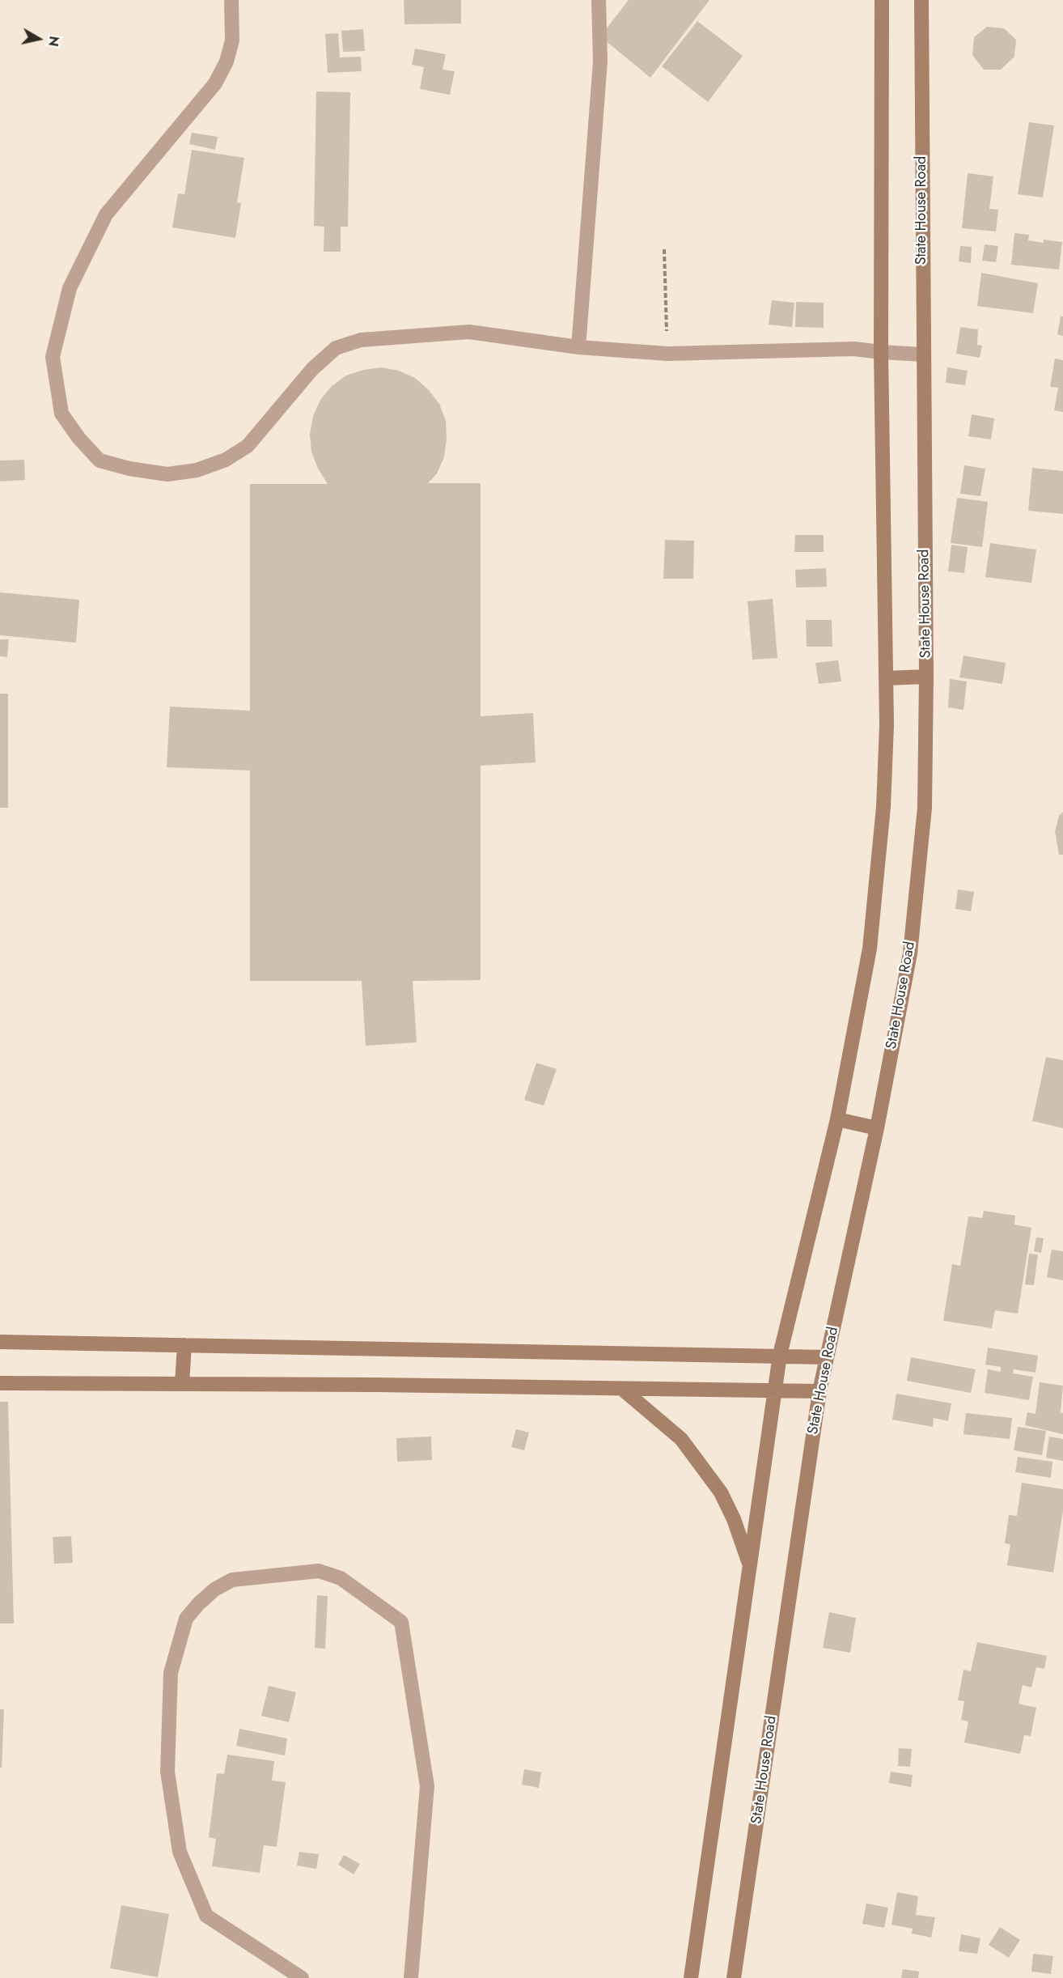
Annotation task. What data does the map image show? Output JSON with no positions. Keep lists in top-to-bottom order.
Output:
{
  "streets": {
    "main road": ["State House Road"]
  },
  "north": "right"
}
